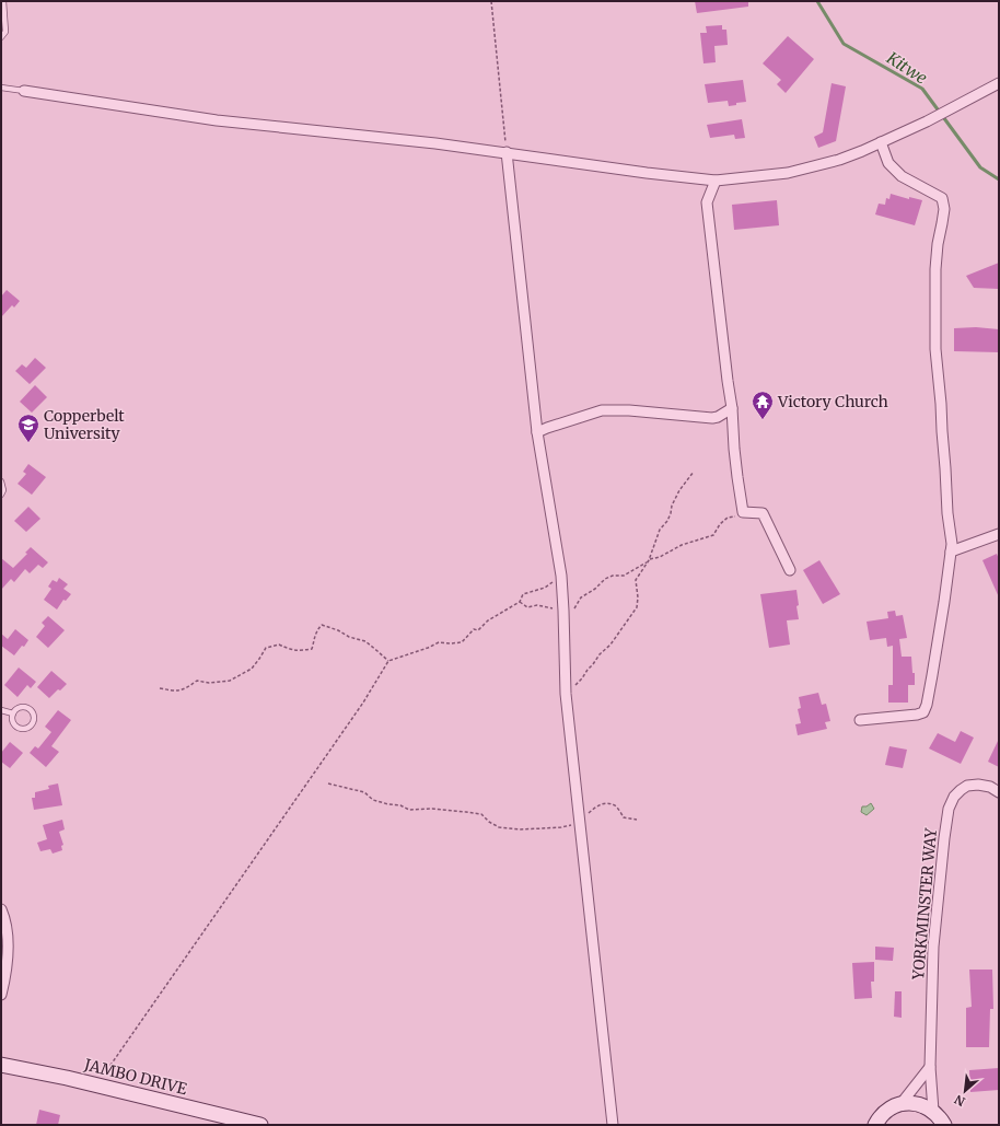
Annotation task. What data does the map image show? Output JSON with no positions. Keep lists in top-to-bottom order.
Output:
{
  "streets": {
    "main road": ["JAMBO DRIVE"],
    "street": ["YORKMINSTER WAY"]
  },
  "water": ["Kitwe"],
  "places": {
    "temple": ["Victory Church"],
    "school or university": ["Copperbelt University"]
  },
  "north": "bottom left"
}
